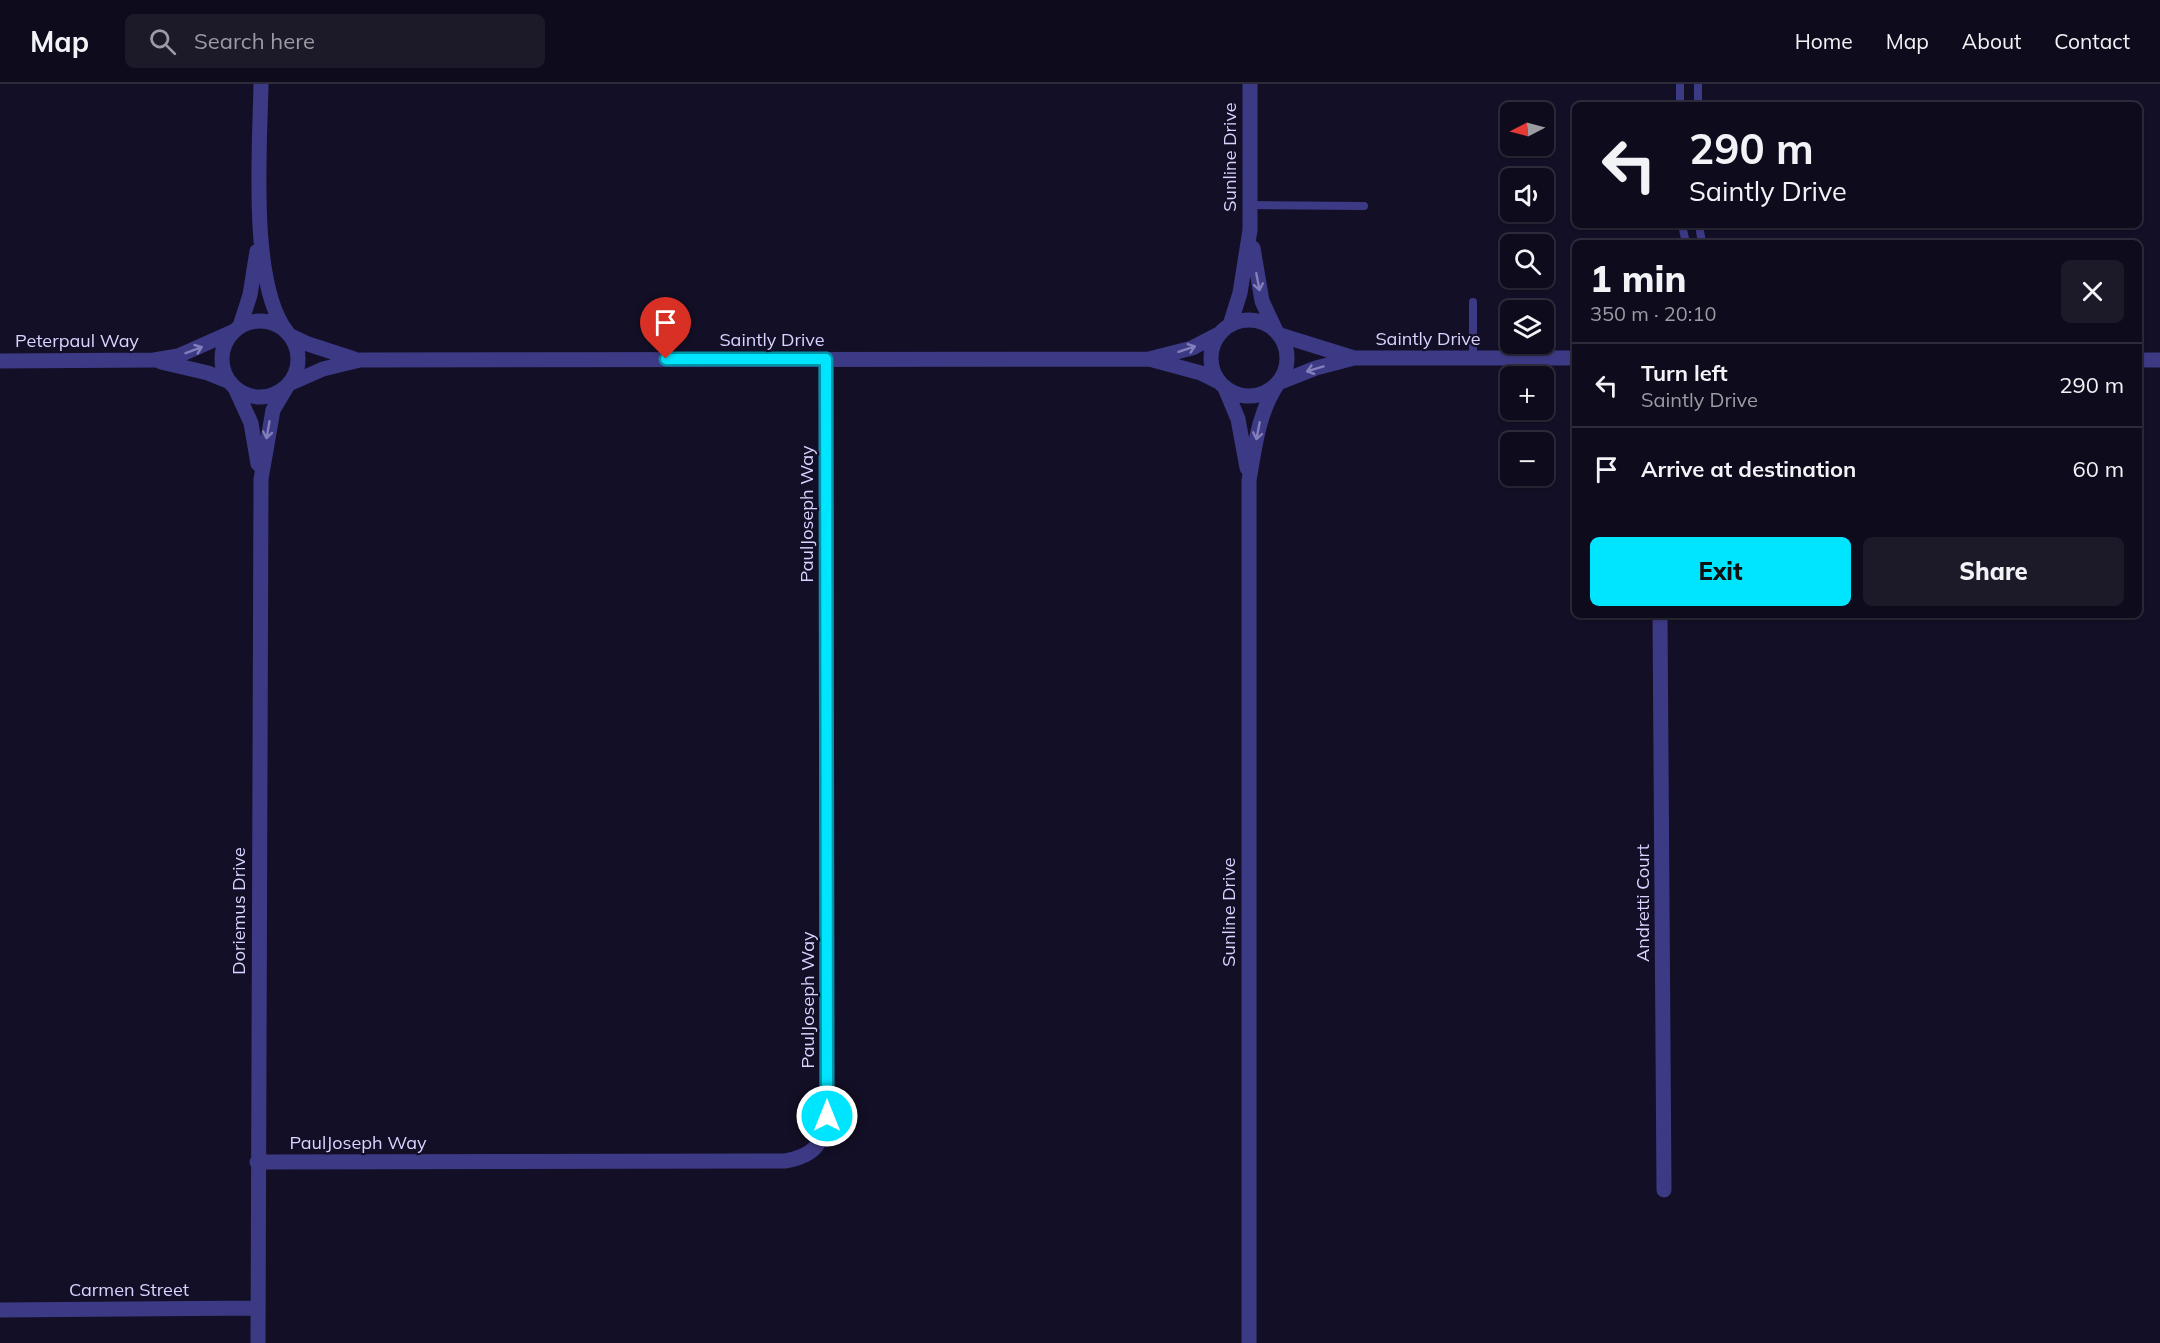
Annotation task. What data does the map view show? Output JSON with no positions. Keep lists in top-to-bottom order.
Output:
{
  "streets": {
    "street": [
      "Sunline Drive",
      "Saintly Drive",
      "Peterpaul Way",
      "PaulJoseph Way",
      "Andretti Court",
      "Doriemus Drive",
      "Carmen Street"
    ]
  },
  "crossings": [
    ["Sunline Drive", "Saintly Drive"],
    ["Saintly Drive", "Peterpaul Way"],
    ["Saintly Drive", "PaulJoseph Way"],
    ["Saintly Drive", "Doriemus Drive"],
    ["Peterpaul Way", "Doriemus Drive"],
    ["PaulJoseph Way", "Doriemus Drive"],
    ["Doriemus Drive", "Carmen Street"]
  ],
  "north": "left",
  "page": {
    "header": "Map",
    "search": "Search here",
    "nav": [
      "Home",
      "Map",
      "About",
      "Contact"
    ],
    "map_buttons": ["+", "−"],
    "turn": ["290 m", "Saintly Drive"],
    "heading": ["1 min", "350 m · 20:10"],
    "list": [
      {
        "name": "Turn left",
        "note": "Saintly Drive",
        "value": "290 m"
      },
      {
        "name": "Arrive at destination",
        "value": "60 m"
      }
    ],
    "buttons": ["Exit", "Share"]
  }
}
